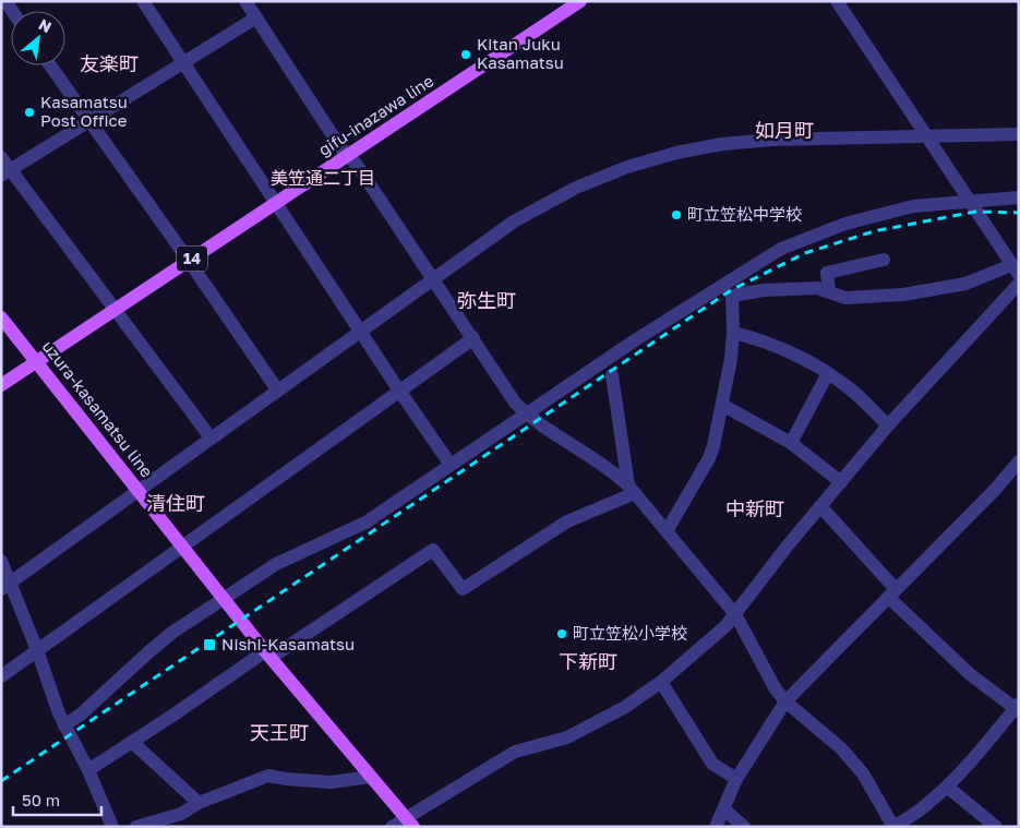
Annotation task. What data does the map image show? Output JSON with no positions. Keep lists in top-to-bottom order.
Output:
{
  "streets": {
    "main road": ["gifu-inazawa line", "14", "uzura-kasamatsu line"]
  },
  "crossings": [
    ["gifu-inazawa line", "uzura-kasamatsu line"]
  ],
  "districts": [
    "友楽町",
    "如月町",
    "美笠通二丁目",
    "弥生町",
    "清住町",
    "中新町",
    "下新町",
    "天王町"
  ],
  "places": {
    "other": [
      "Kitan Juku Kasamatsu",
      "Kasamatsu Post Office",
      "町立笠松中学校",
      "町立笠松小学校"
    ],
    "transit": ["Nishi-Kasamatsu"]
  },
  "scale_bar": "50 m",
  "north": "top right"
}
